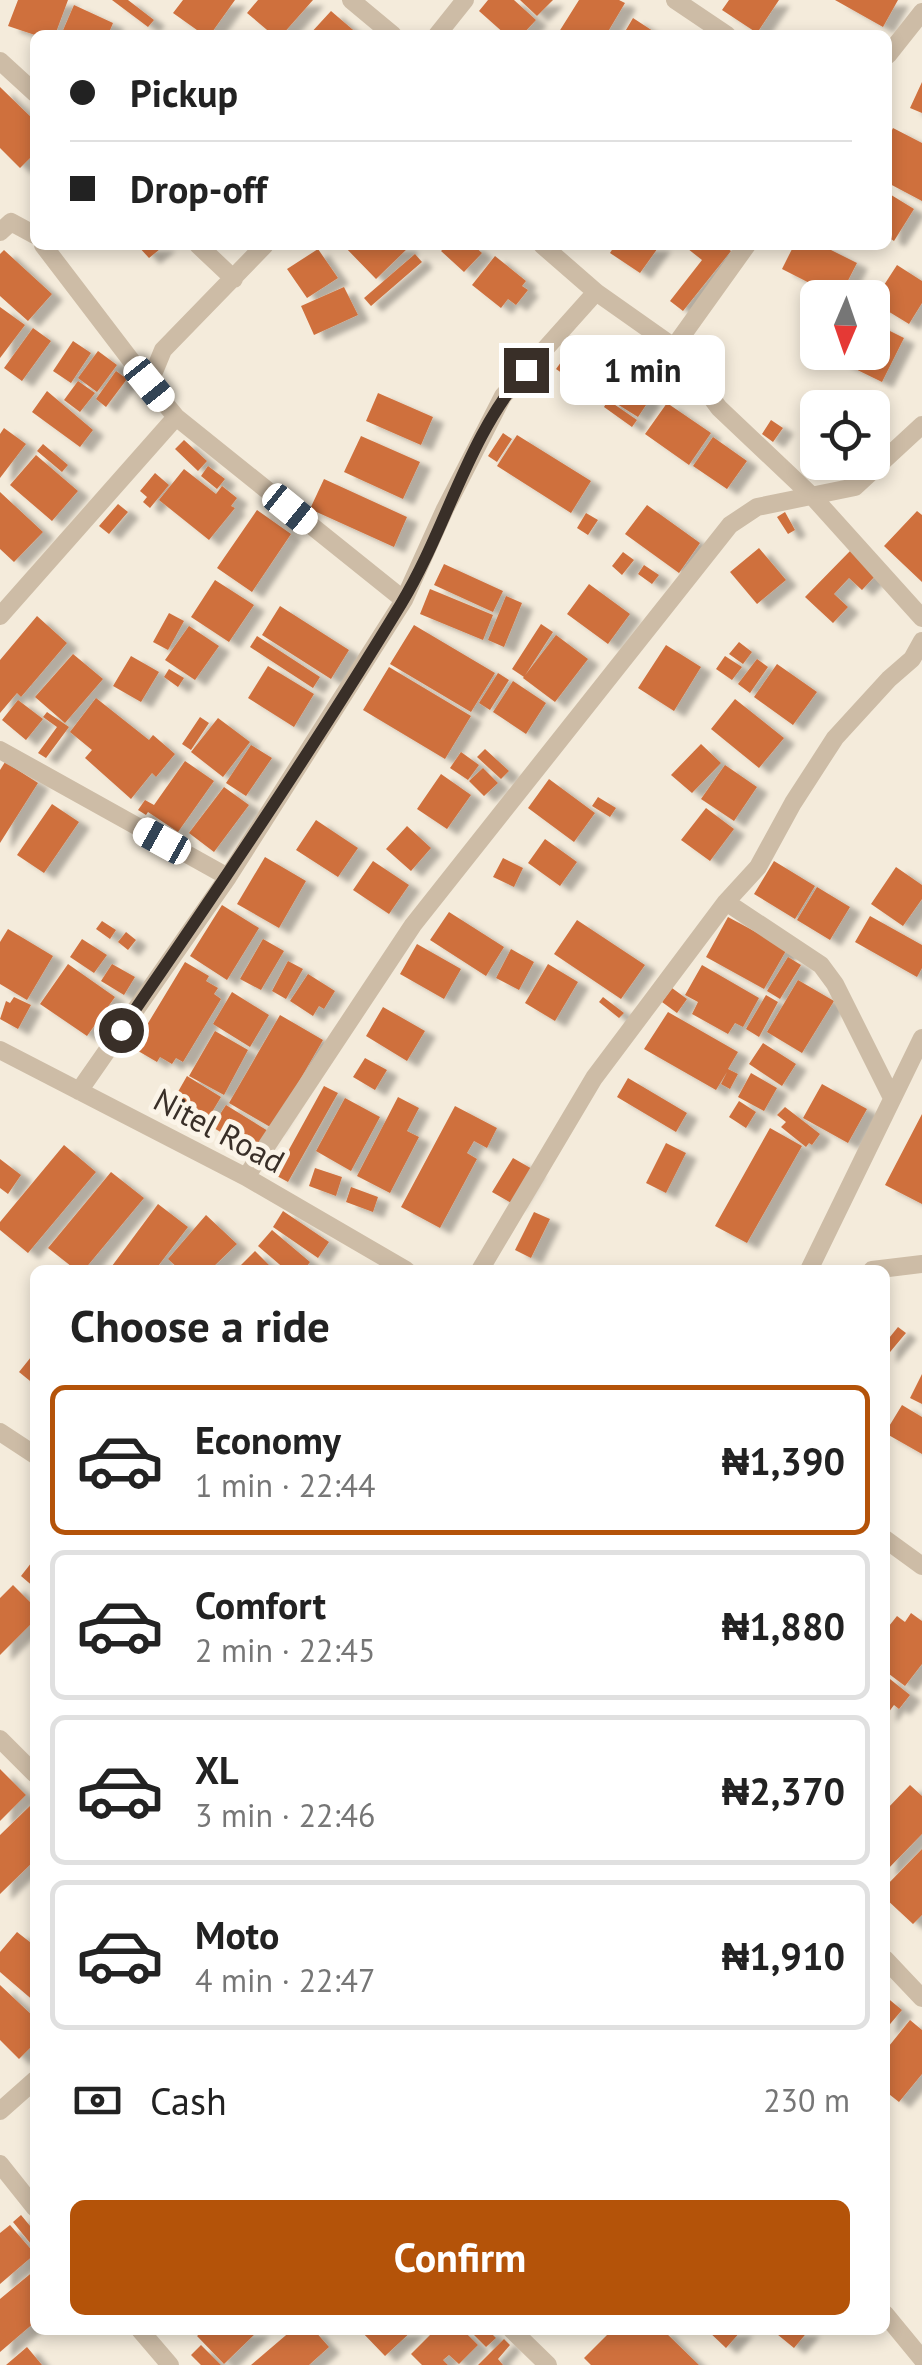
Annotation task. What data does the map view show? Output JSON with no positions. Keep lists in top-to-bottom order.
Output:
{
  "streets": {
    "street": ["Nitel Road"]
  },
  "north": "bottom",
  "page": {
    "banner": ["Pickup", "Drop-off"],
    "bubble": "1 min",
    "heading": "Choose a ride",
    "list": [
      {
        "name": "Economy",
        "note": "1 min · 22:44",
        "value": "₦1,390"
      },
      {
        "name": "Comfort",
        "note": "2 min · 22:45",
        "value": "₦1,880"
      },
      {
        "name": "XL",
        "note": "3 min · 22:46",
        "value": "₦2,370"
      },
      {
        "name": "Moto",
        "note": "4 min · 22:47",
        "value": "₦1,910"
      }
    ],
    "pay": ["Cash", "230 m"],
    "buttons": "Confirm"
  }
}
